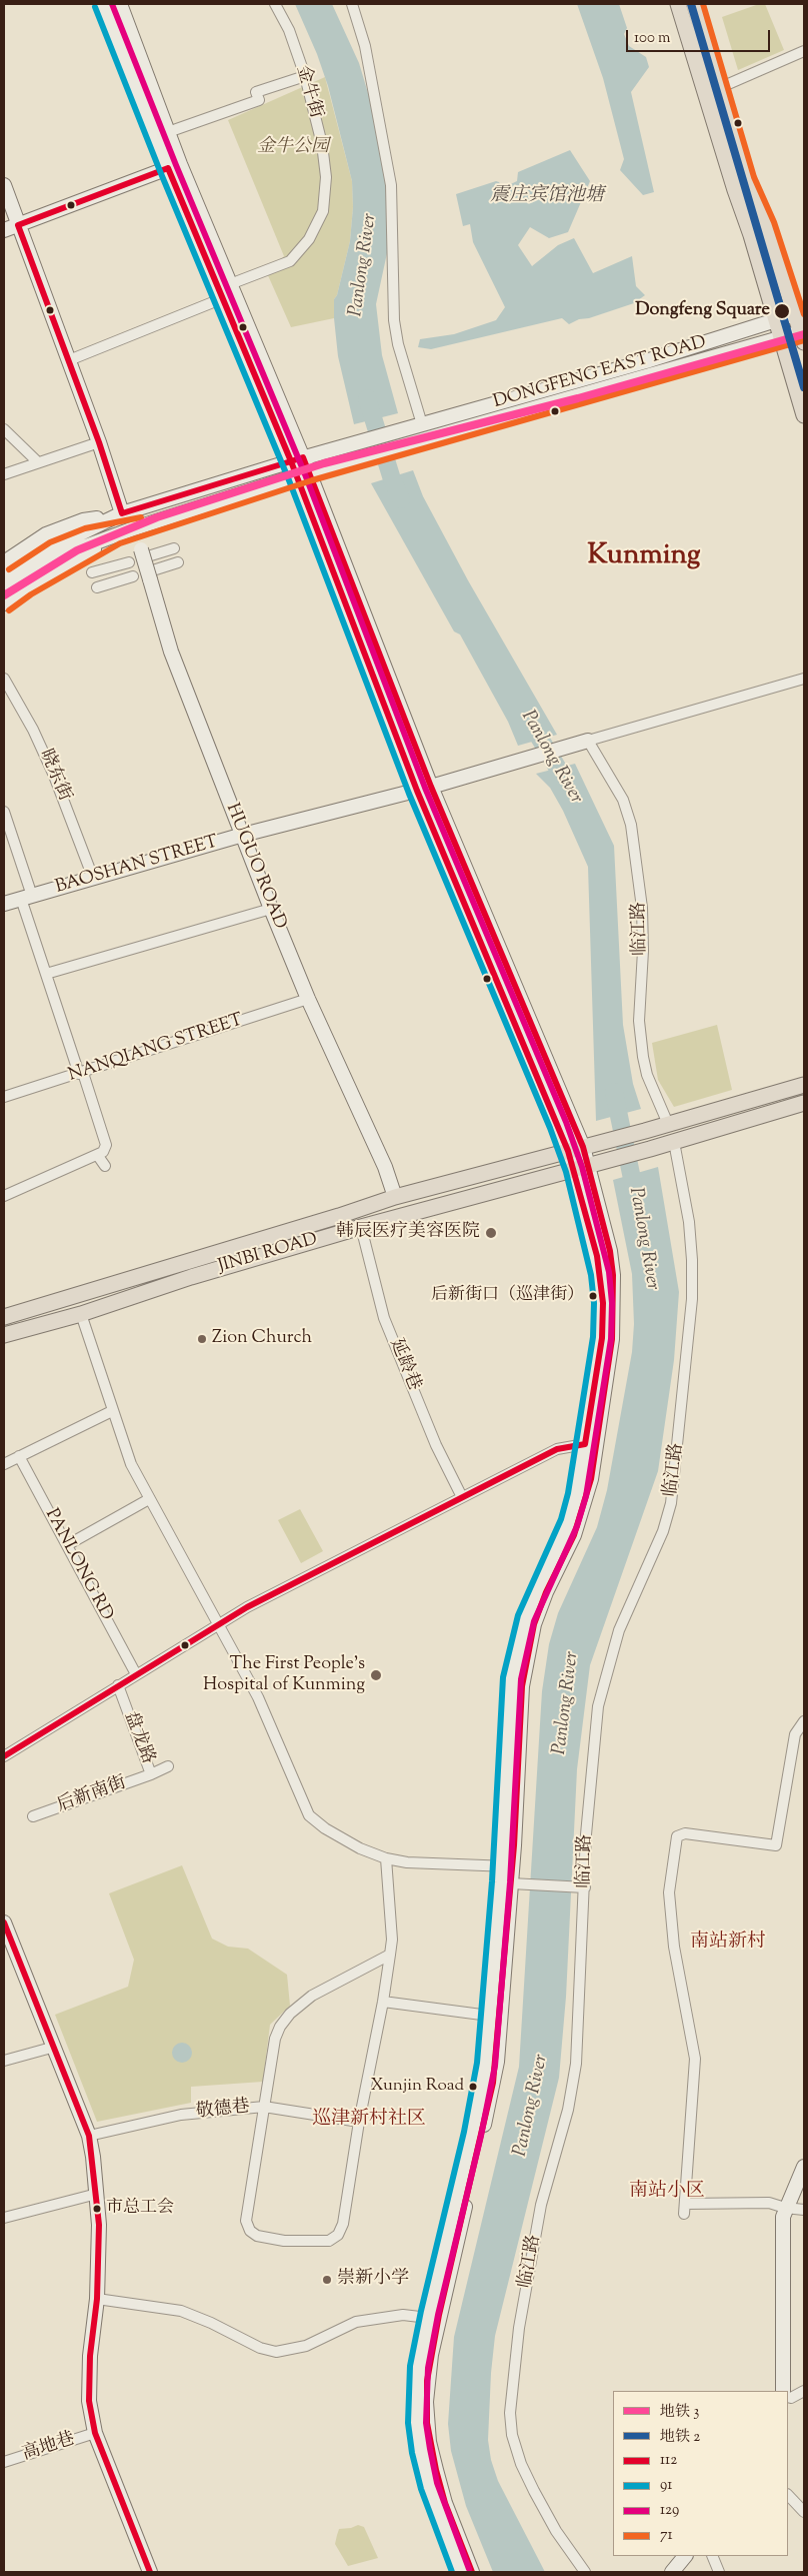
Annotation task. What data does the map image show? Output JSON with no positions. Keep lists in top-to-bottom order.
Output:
{
  "streets": {
    "main road": [
      "DONGFENG EAST ROAD",
      "BAOSHAN STREET",
      "HUGUO ROAD",
      "JINBI ROAD"
    ],
    "street": [
      "金牛街",
      "晓东街",
      "临江路",
      "NANQIANG STREET",
      "延龄巷",
      "PANLONG RD",
      "盘龙路",
      "后新南街",
      "敬德巷",
      "高地巷"
    ]
  },
  "crossings": [
    ["DONGFENG EAST ROAD", "HUGUO ROAD"],
    ["晓东街", "BAOSHAN STREET"],
    ["BAOSHAN STREET", "HUGUO ROAD"],
    ["BAOSHAN STREET", "临江路"],
    ["HUGUO ROAD", "NANQIANG STREET"],
    ["HUGUO ROAD", "JINBI ROAD"],
    ["临江路", "JINBI ROAD"],
    ["JINBI ROAD", "延龄巷"],
    ["盘龙路", "后新南街"]
  ],
  "districts": [
    "Kunming",
    "南站新村",
    "巡津新村社区",
    "南站小区"
  ],
  "water": ["震庄宾馆池塘", "Panlong River"],
  "parks": ["金牛公园"],
  "places": [
    "Dongfeng Square",
    "韩辰医疗美容医院",
    "后新街口（巡津街）",
    "Zion Church",
    "The First People's Hospital of Kunming",
    "Xunjin Road",
    "市总工会",
    "崇新小学"
  ],
  "lines": [
    "metro line 2",
    "transit line 129",
    "transit line 71",
    "transit line 91",
    "transit line 112",
    "metro line 3"
  ],
  "legend": [
    "地铁 3",
    "地铁 2",
    "112",
    "91",
    "129",
    "71"
  ],
  "scale_bar": "100 m"
}
